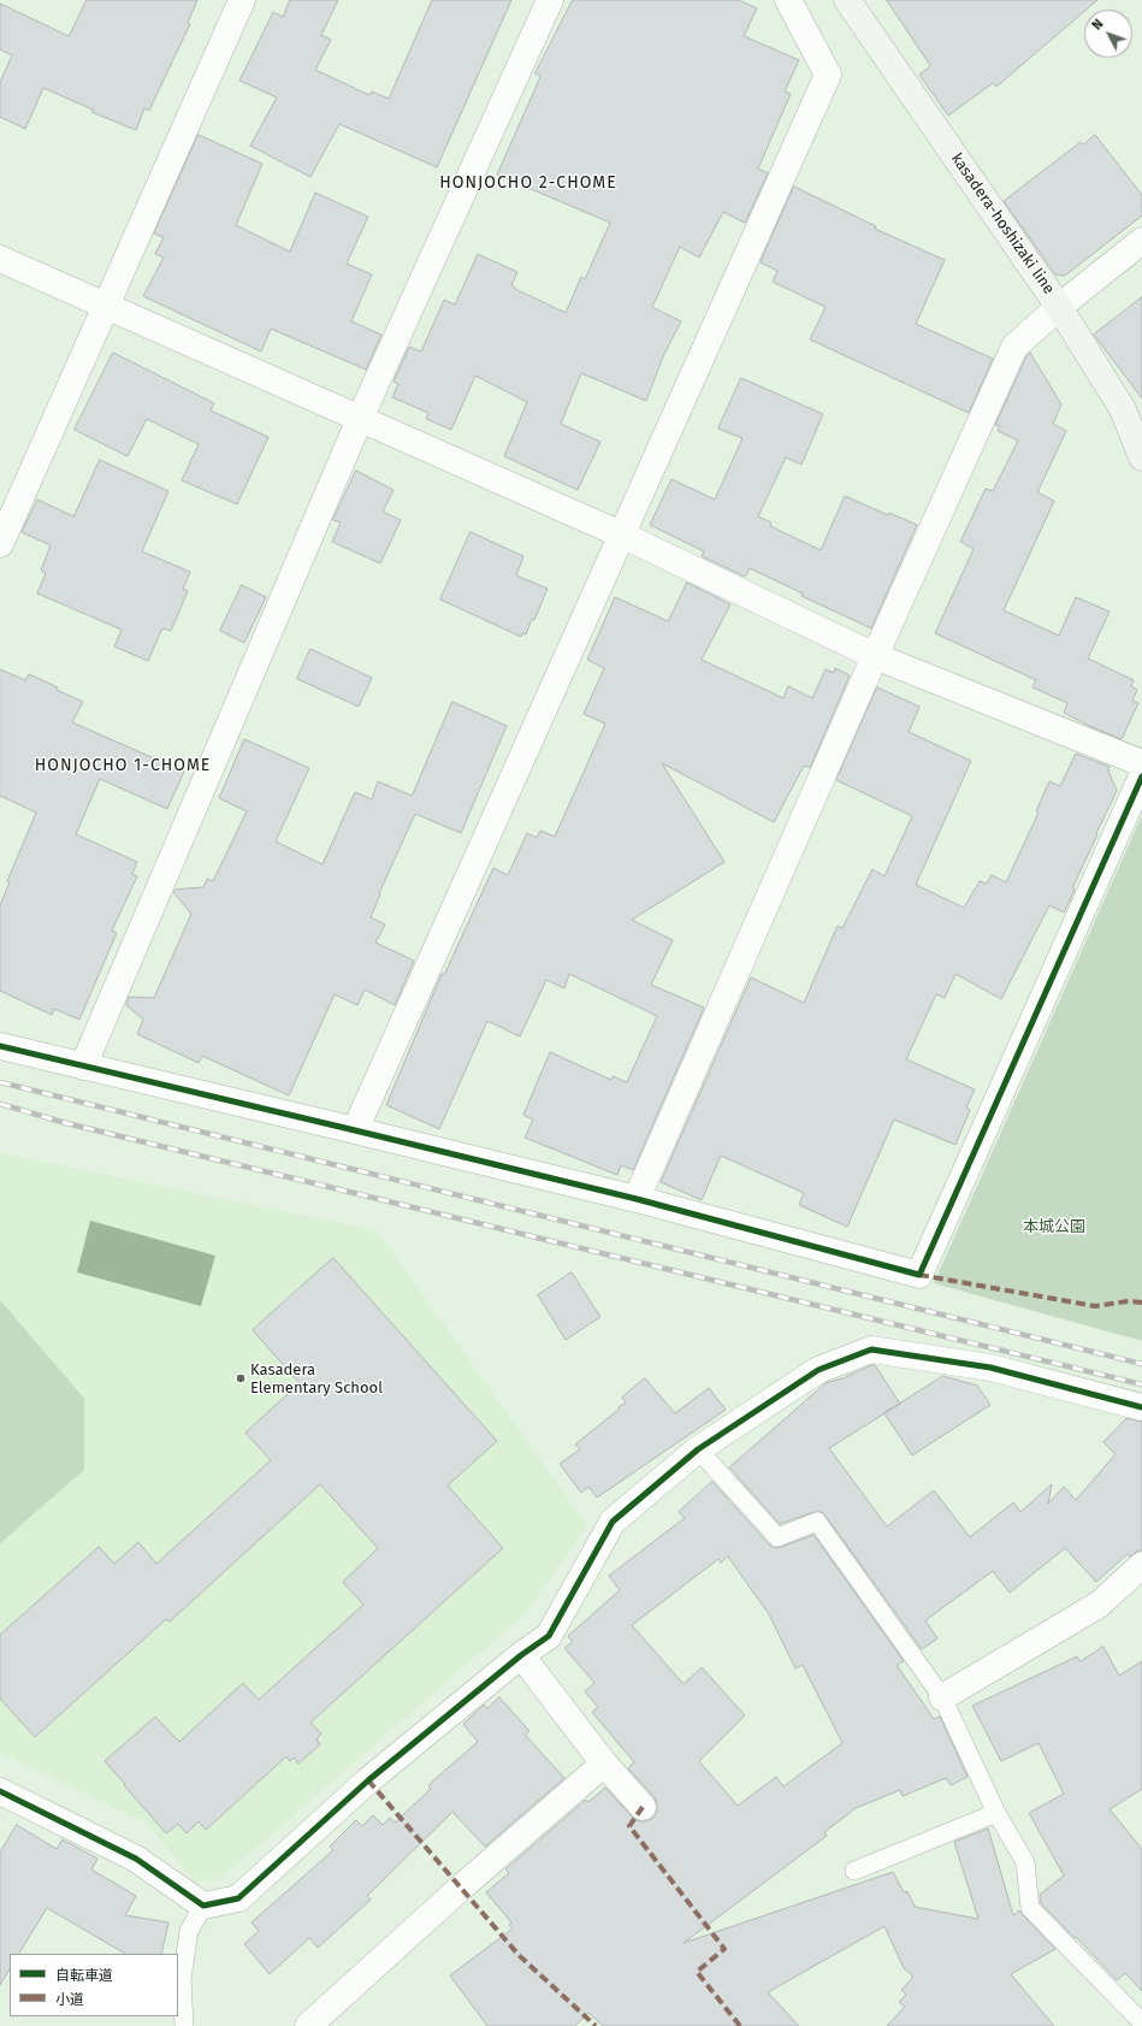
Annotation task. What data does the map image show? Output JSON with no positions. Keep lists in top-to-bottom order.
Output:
{
  "streets": {
    "main road": ["kasadera-hoshizaki line"]
  },
  "districts": ["HONJOCHO 2-CHOME", "HONJOCHO 1-CHOME"],
  "parks": ["本城公園"],
  "places": ["Kasadera Elementary School"],
  "legend": ["自転車道", "小道"],
  "north": "top left"
}
